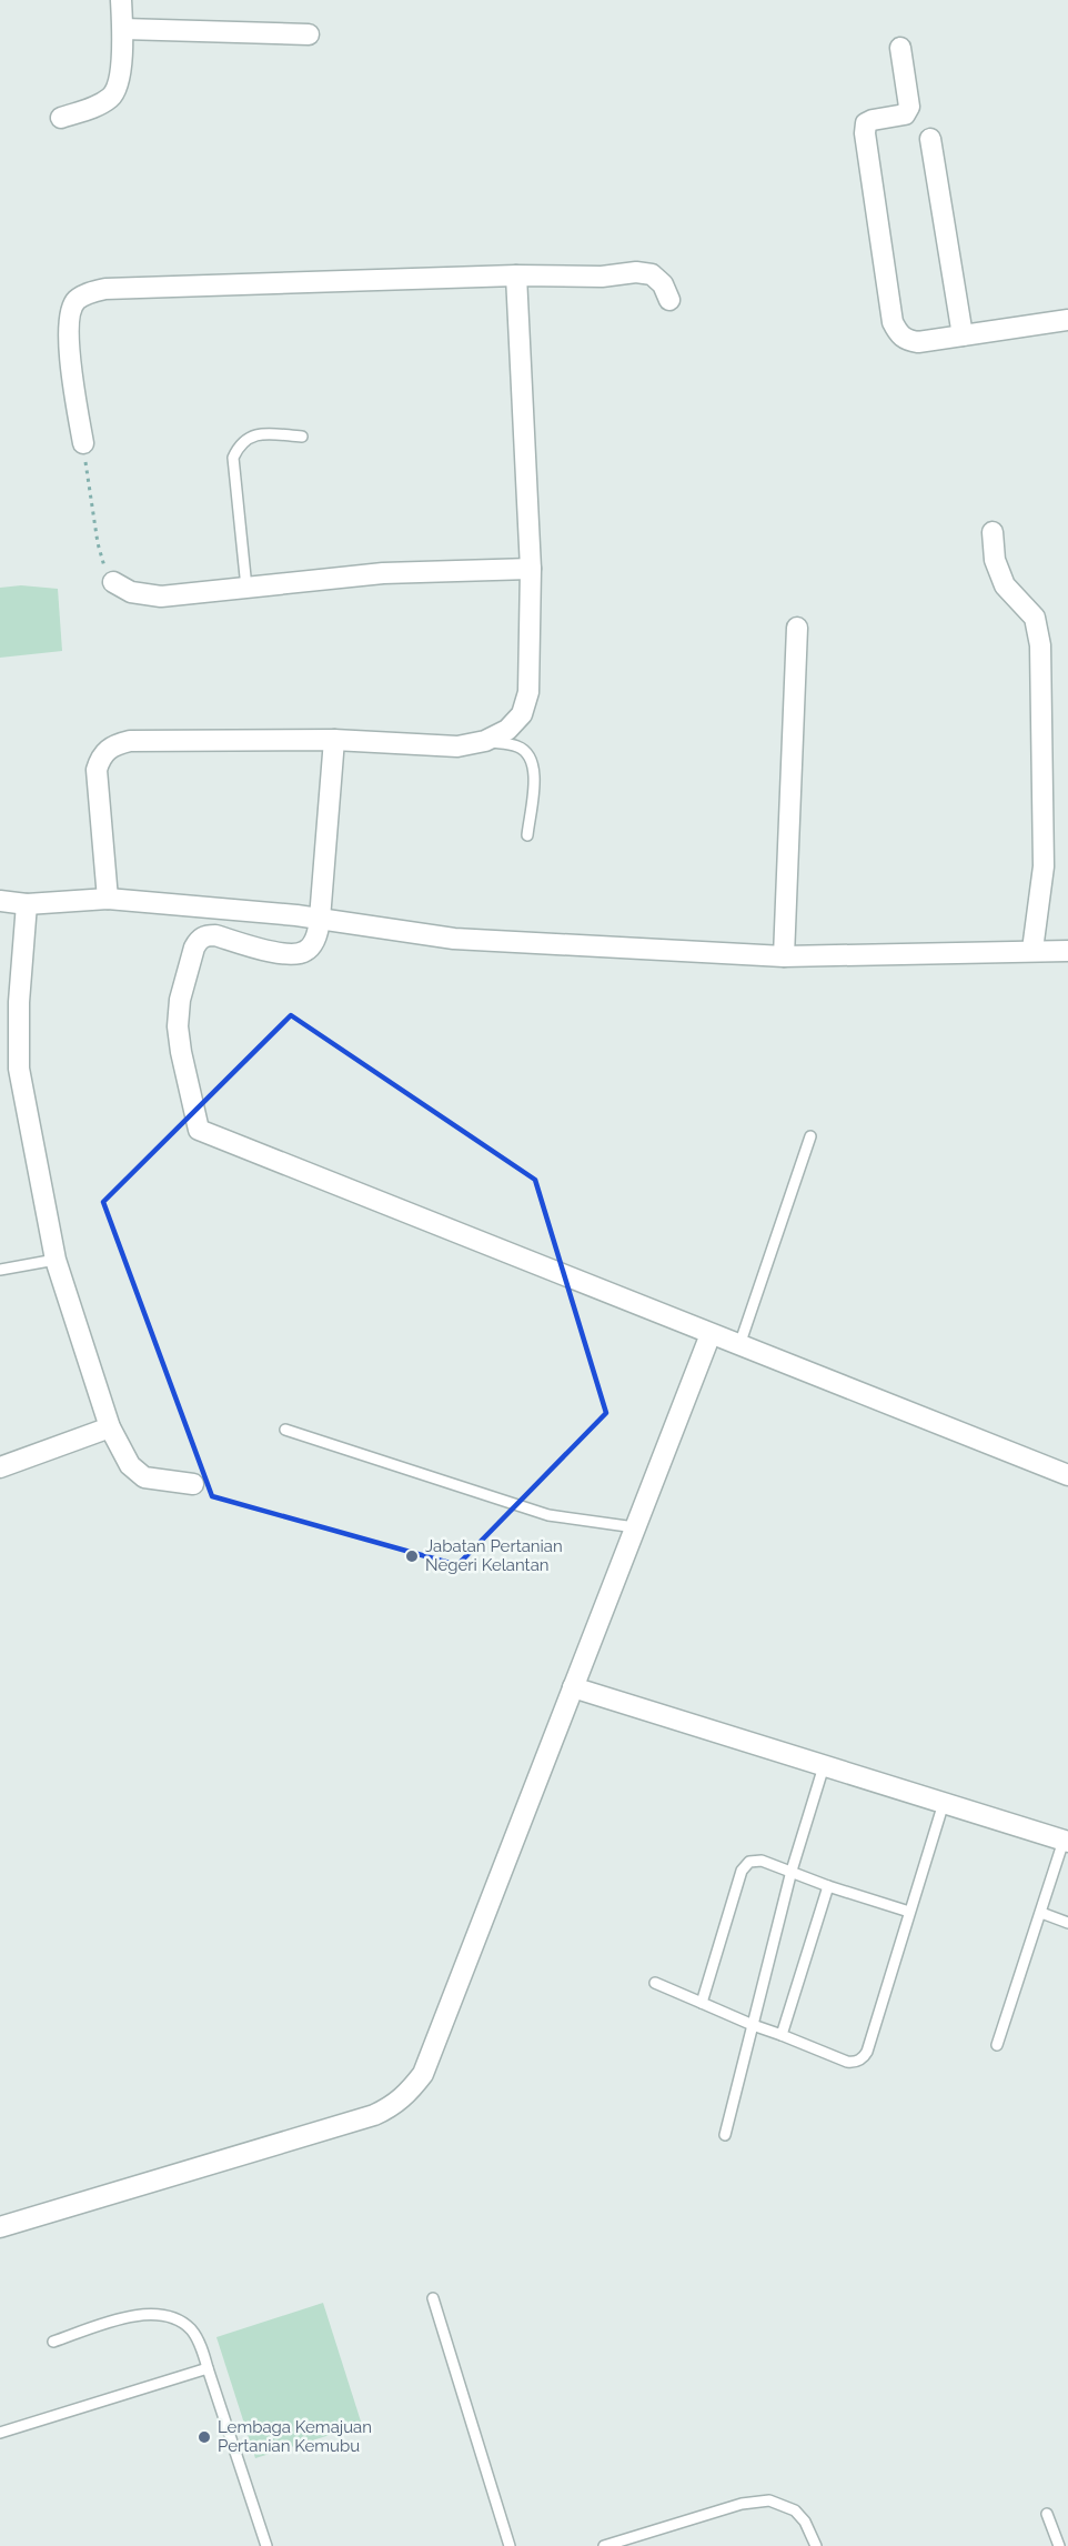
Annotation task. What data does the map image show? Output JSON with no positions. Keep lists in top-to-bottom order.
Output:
{
  "places": ["Jabatan Pertanian Negeri Kelantan", "Lembaga Kemajuan Pertanian Kemubu"]
}
